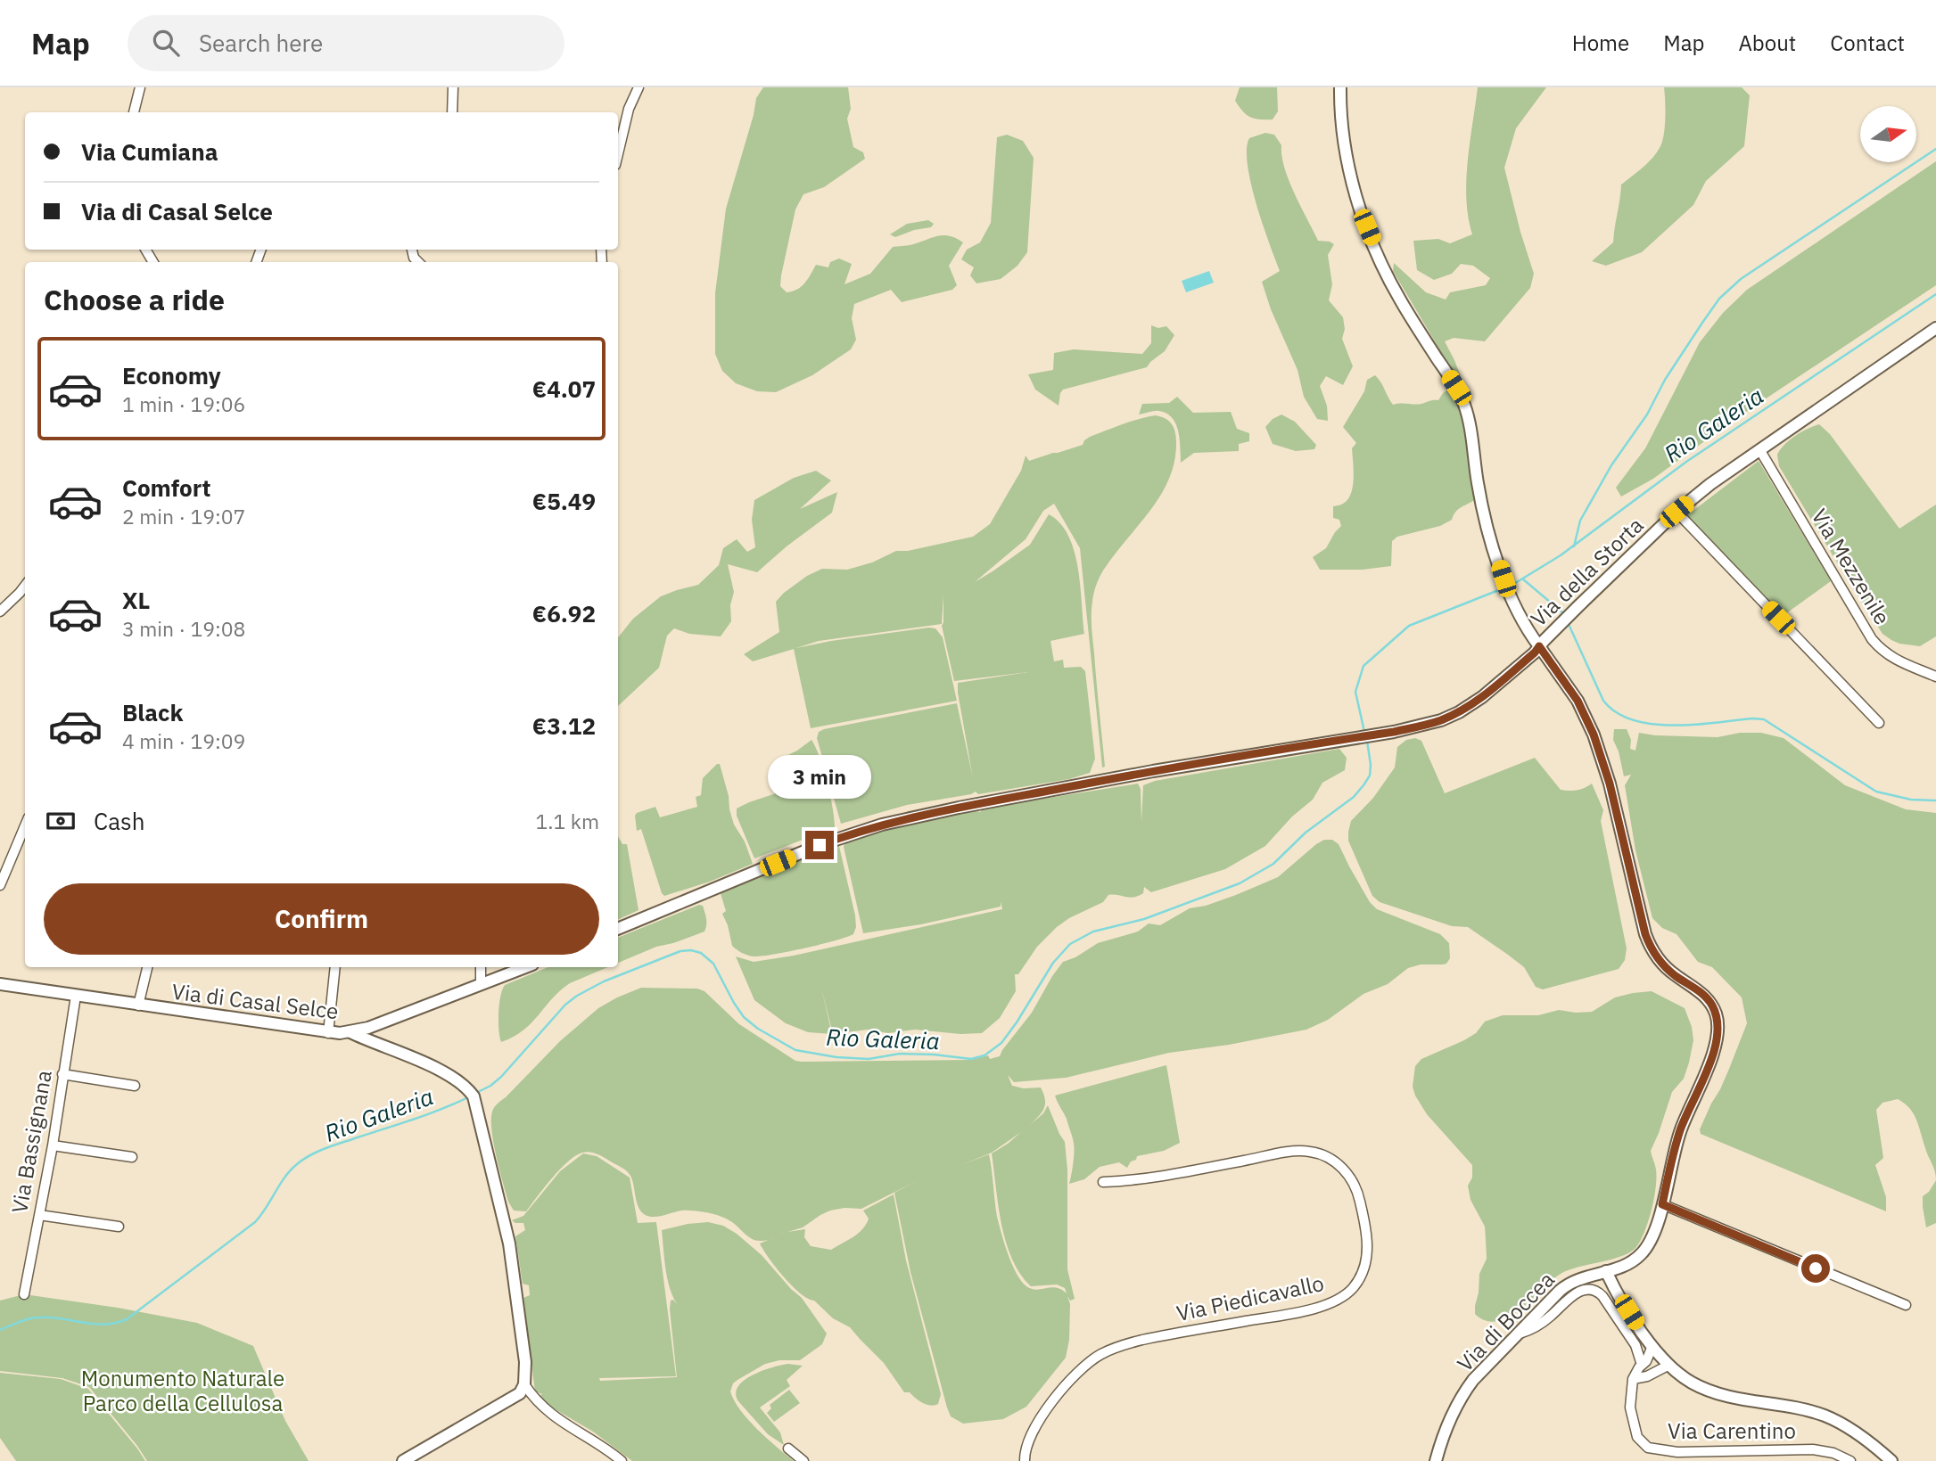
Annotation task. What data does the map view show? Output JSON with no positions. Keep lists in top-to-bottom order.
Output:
{
  "streets": {
    "main road": ["Via della Storta", "Via di Casal Selce", "Via di Boccea"],
    "street": [
      "Via Mezzenile",
      "Via Bassignana",
      "Via Piedicavallo",
      "Via Carentino"
    ]
  },
  "crossings": [
    ["Via Mezzenile", "Via della Storta"],
    ["Via della Storta", "Via di Boccea"],
    ["Via di Casal Selce", "Via Bassignana"]
  ],
  "water": ["Rio Galeria"],
  "parks": ["Monumento Naturale Parco della Cellulosa"],
  "north": "right",
  "page": {
    "header": "Map",
    "search": "Search here",
    "nav": [
      "Home",
      "Map",
      "About",
      "Contact"
    ],
    "banner": ["Via Cumiana", "Via di Casal Selce"],
    "heading": "Choose a ride",
    "list": [
      {
        "name": "Economy",
        "note": "1 min · 19:06",
        "value": "€4.07"
      },
      {
        "name": "Comfort",
        "note": "2 min · 19:07",
        "value": "€5.49"
      },
      {
        "name": "XL",
        "note": "3 min · 19:08",
        "value": "€6.92"
      },
      {
        "name": "Black",
        "note": "4 min · 19:09",
        "value": "€3.12"
      }
    ],
    "bubble": "3 min",
    "pay": ["Cash", "1.1 km"],
    "buttons": "Confirm"
  }
}
